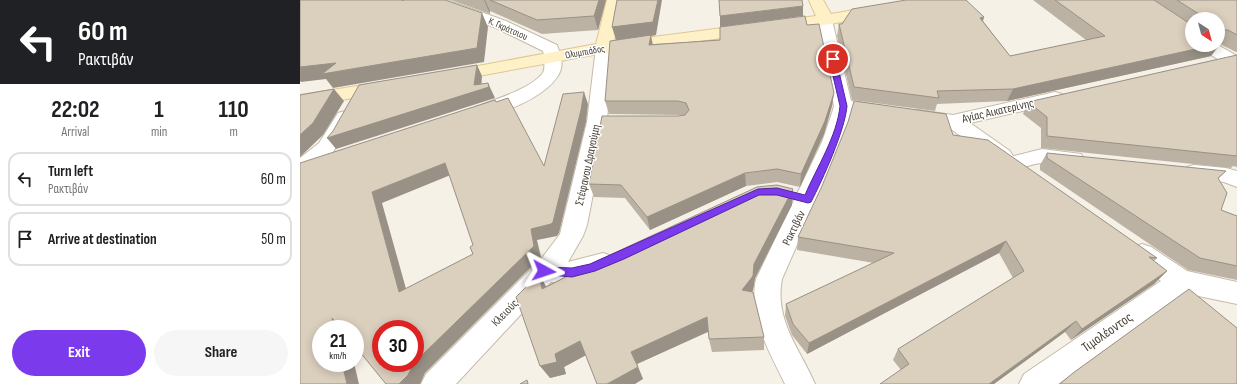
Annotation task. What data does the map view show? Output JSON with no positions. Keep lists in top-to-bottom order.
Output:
{
  "streets": {
    "main road": ["Ολυμπιάδος"],
    "street": [
      "Κ. Γκράτσιου",
      "Αγίας Αικατερίνης",
      "Στέφανου Δραγούμη",
      "Ρακτιβάν",
      "Κλειούς",
      "Τιμολέοντος"
    ]
  },
  "crossings": [
    ["Κ. Γκράτσιου", "Ολυμπιάδος"],
    ["Ολυμπιάδος", "Στέφανου Δραγούμη"],
    ["Ολυμπιάδος", "Ρακτιβάν"],
    ["Στέφανου Δραγούμη", "Κλειούς"]
  ],
  "north": "bottom right",
  "page": {
    "turn": ["60 m", "Ρακτιβάν"],
    "eta": [
      "22:02",
      "Arrival",
      "1",
      "min",
      "110",
      "m"
    ],
    "list": [
      {
        "name": "Turn left",
        "note": "Ρακτιβάν",
        "value": "60 m"
      },
      {
        "name": "Arrive at destination",
        "value": "50 m"
      }
    ],
    "speed": "21 km/h",
    "limit": "30",
    "buttons": ["Exit", "Share"]
  }
}
